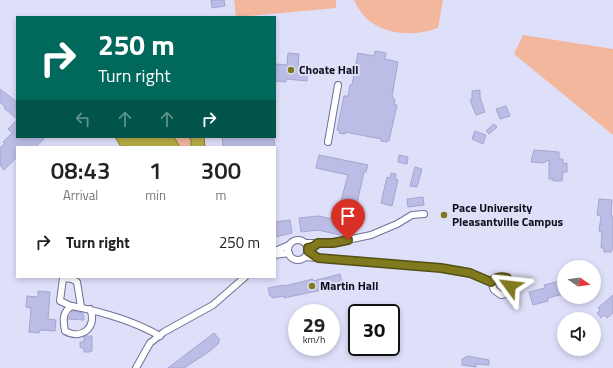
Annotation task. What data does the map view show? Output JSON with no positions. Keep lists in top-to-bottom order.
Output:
{
  "places": ["Choate Hall", "Pace University Pleasantville Campus", "Martin Hall"],
  "north": "right",
  "page": {
    "turn": ["250 m", "Turn right"],
    "eta": [
      "08:43",
      "Arrival",
      "1",
      "min",
      "300",
      "m"
    ],
    "list": [
      {
        "name": "Turn right",
        "value": "250 m"
      }
    ],
    "speed": "29 km/h",
    "limit": "30"
  }
}
